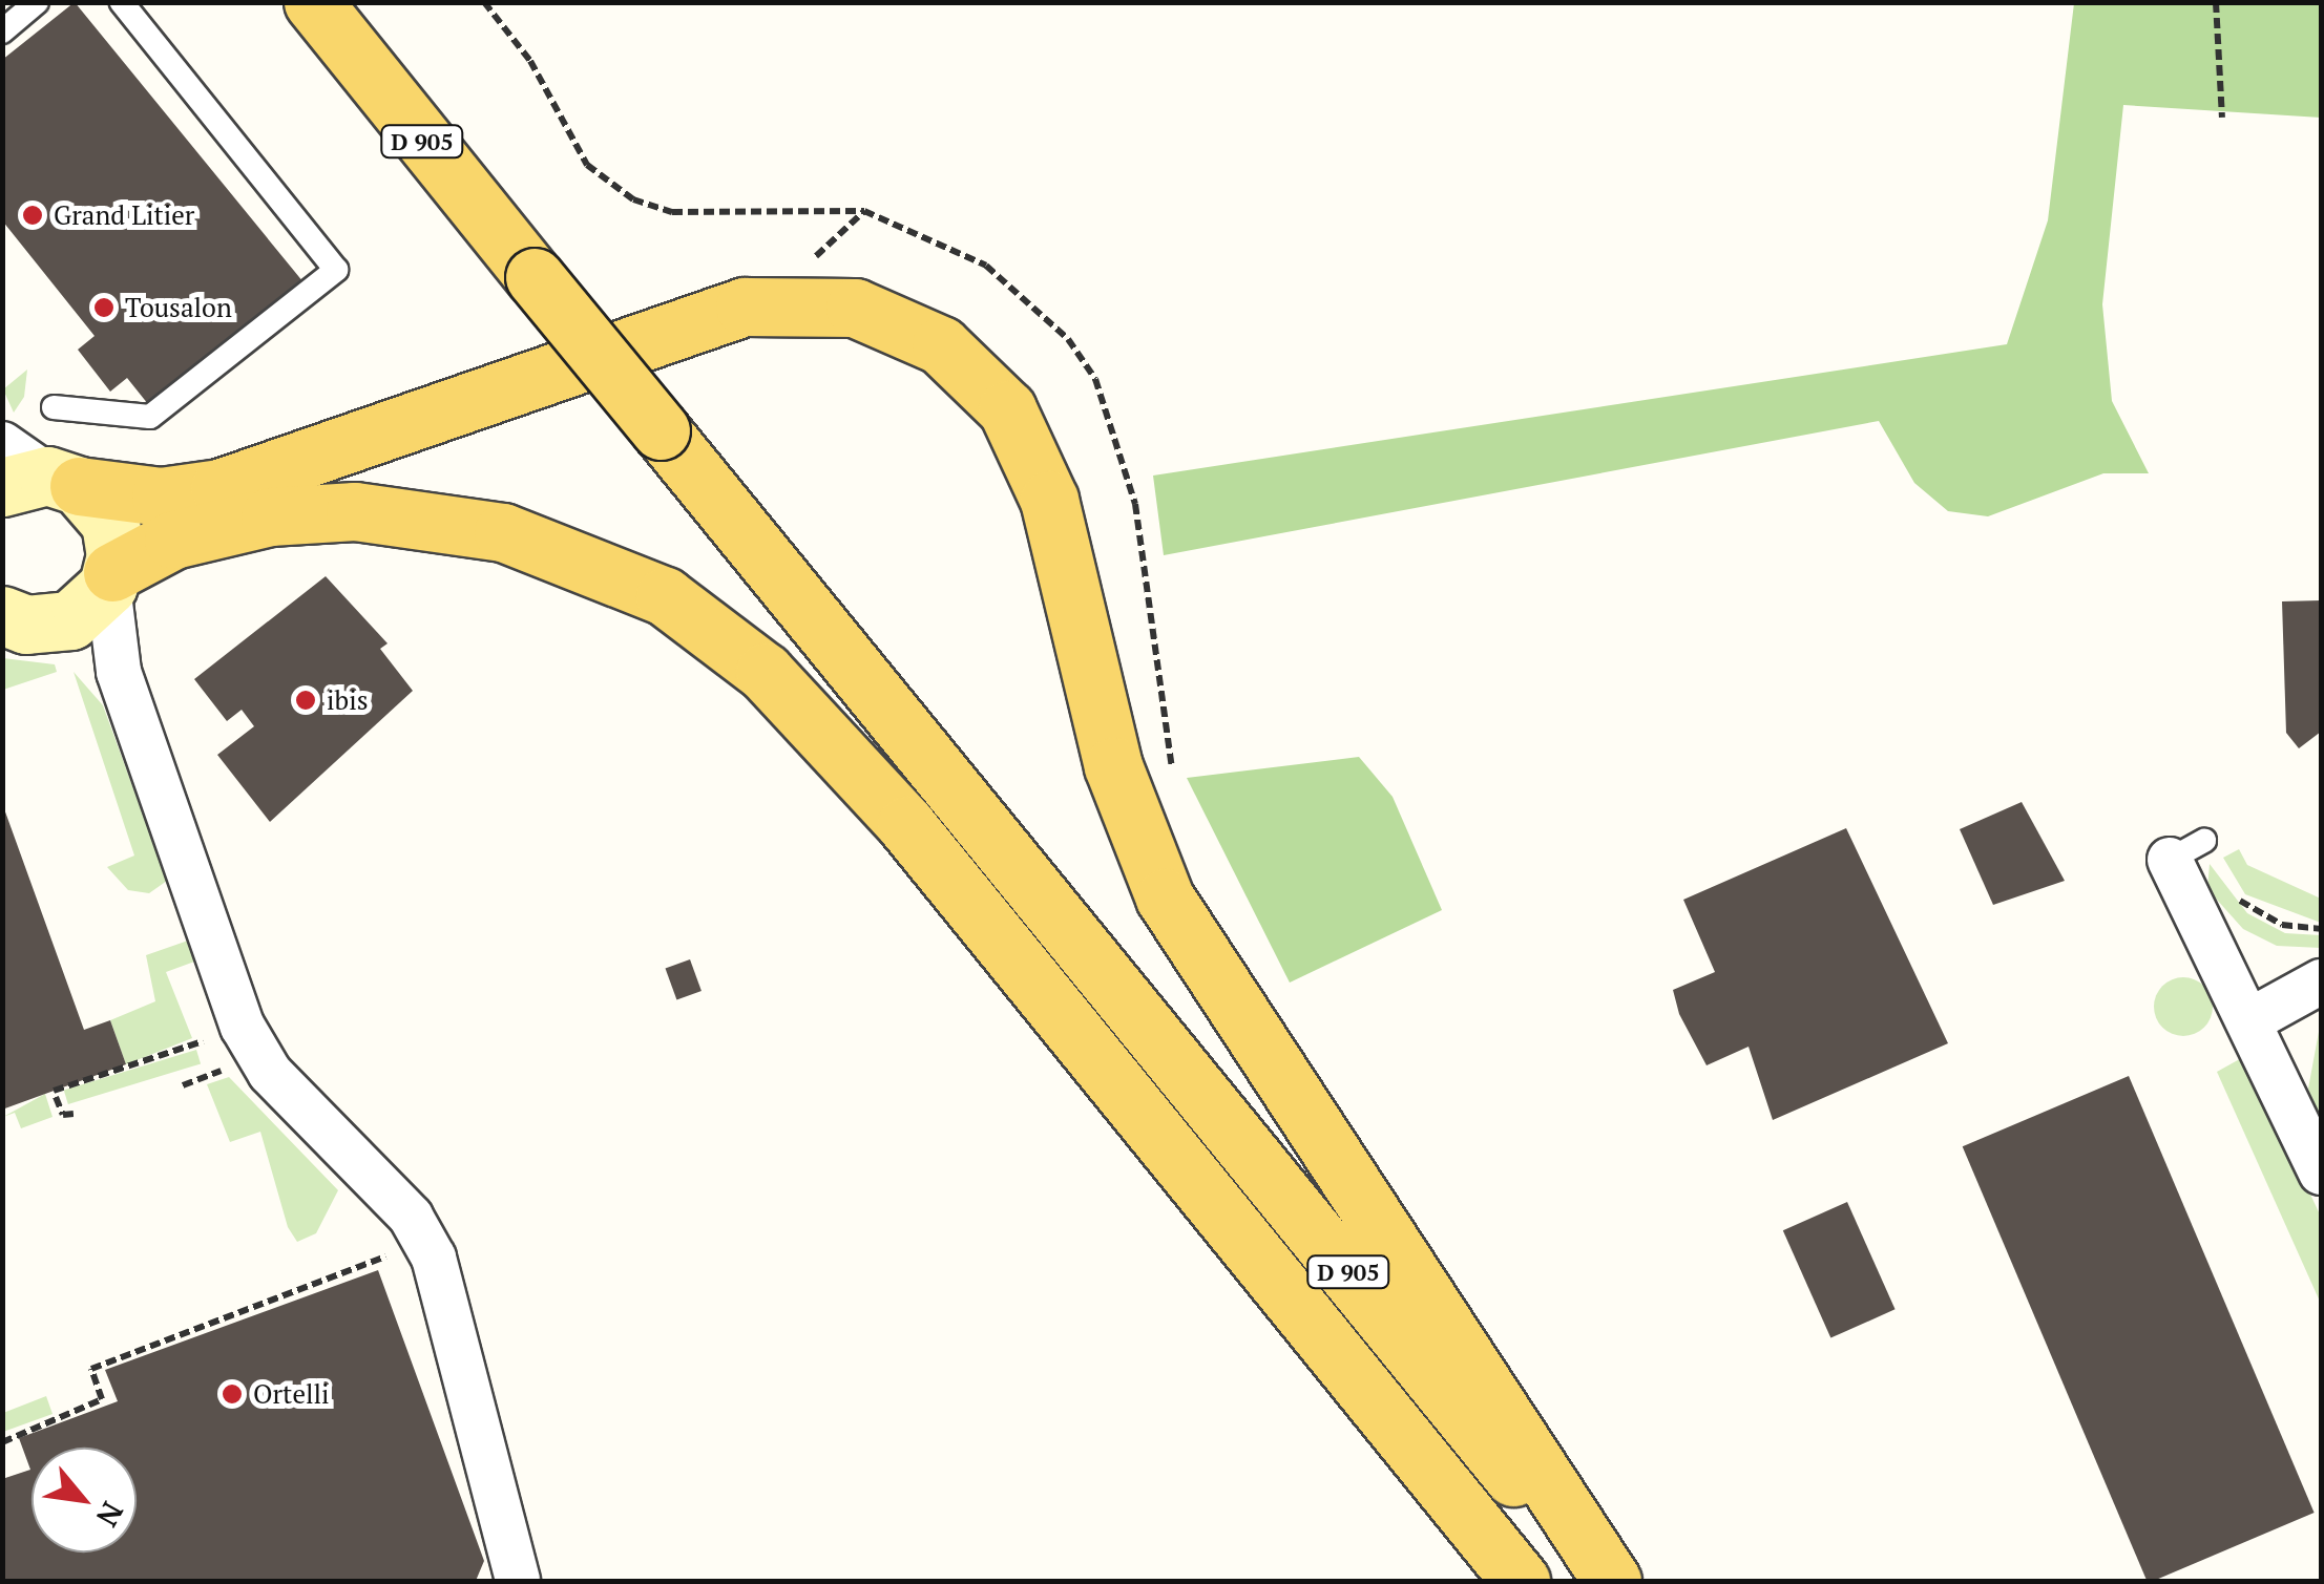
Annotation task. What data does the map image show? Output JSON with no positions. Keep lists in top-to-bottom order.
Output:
{
  "streets": {
    "main road": ["D 905"]
  },
  "places": [
    "Grand Litier",
    "Tousalon",
    "ibis",
    "Ortelli"
  ],
  "north": "bottom right"
}
